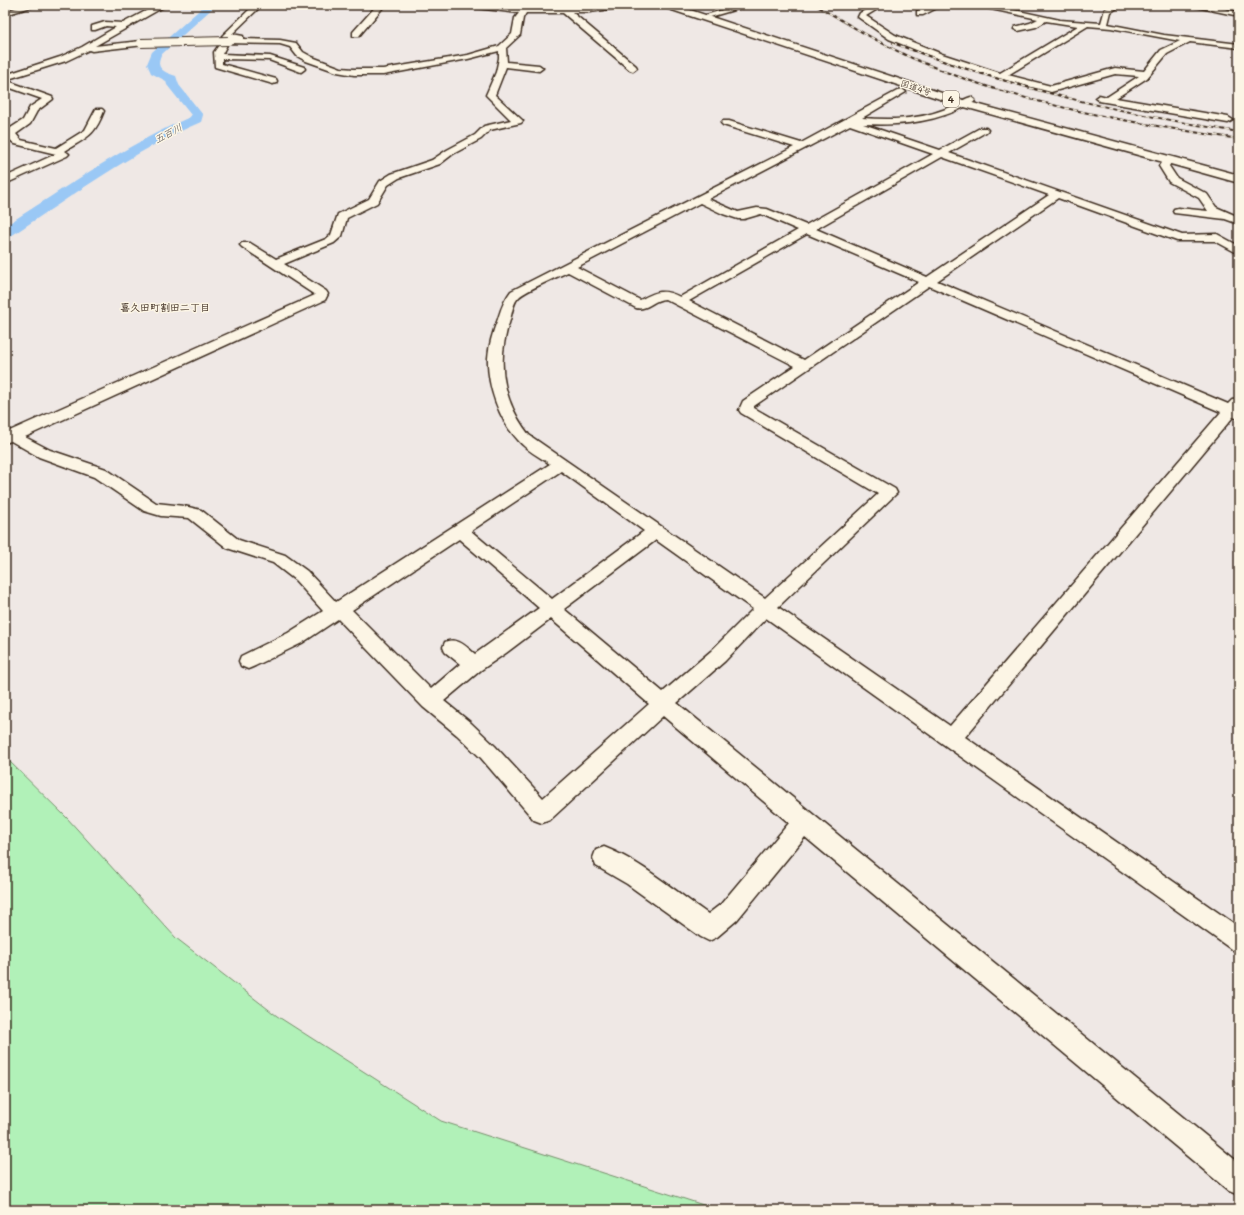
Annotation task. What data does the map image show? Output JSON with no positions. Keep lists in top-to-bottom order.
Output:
{
  "streets": {
    "highway": ["国道4号", "4"]
  },
  "districts": ["喜久田町割田二丁目"],
  "water": ["五百川"]
}
